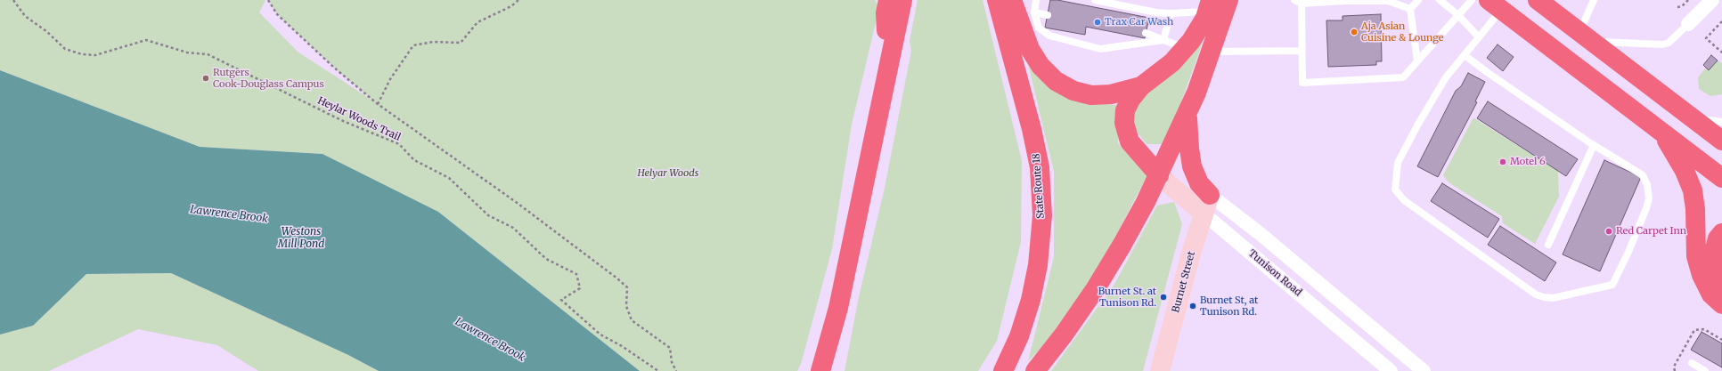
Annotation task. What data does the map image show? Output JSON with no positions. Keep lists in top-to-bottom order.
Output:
{
  "streets": {
    "highway": ["State Route 18"],
    "street": ["Tunison Road", "Burnet Street"],
    "path": ["Heylar Woods Trail"]
  },
  "crossings": [
    ["Tunison Road", "Burnet Street"]
  ],
  "water": ["Lawrence Brook", "Westons Mill Pond"],
  "parks": ["Helyar Woods"],
  "places": [
    "Trax Car Wash",
    "Aja Asian Cuisine & Lounge",
    "Rutgers Cook-Douglass Campus",
    "Motel 6",
    "Red Carpet Inn",
    "Burnet St. at Tunison Rd.",
    "Burnet St, at Tunison Rd."
  ]
}
